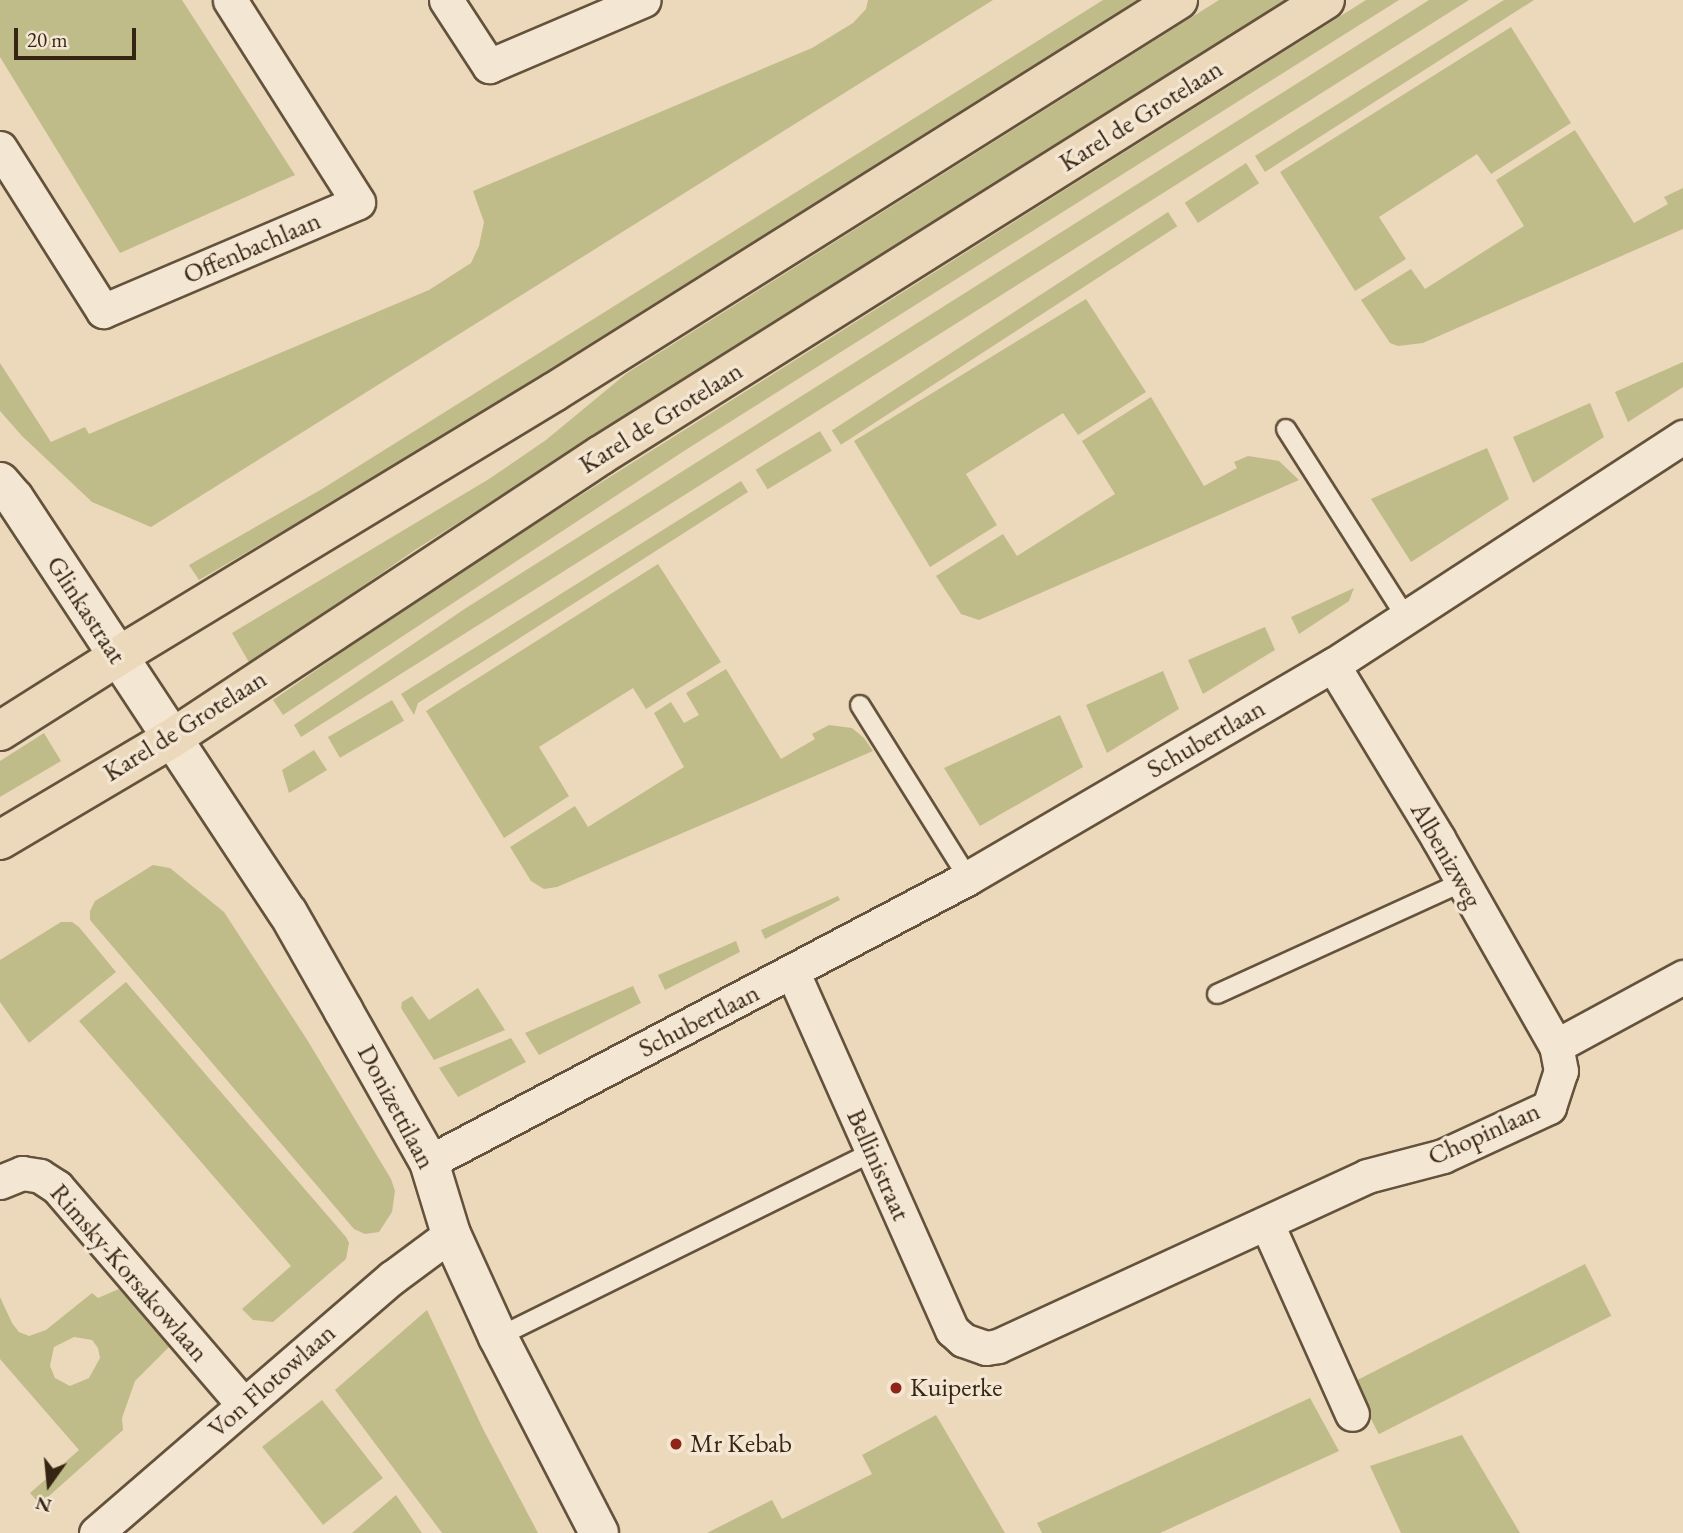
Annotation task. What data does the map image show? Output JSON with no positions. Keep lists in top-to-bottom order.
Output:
{
  "streets": {
    "main road": ["Karel de Grotelaan"],
    "street": [
      "Offenbachlaan",
      "Glinkastraat",
      "Schubertlaan",
      "Albenizweg",
      "Donizettilaan",
      "Chopinlaan",
      "Bellinistraat",
      "Rimsky-Korsakowlaan",
      "Von Flotowlaan"
    ]
  },
  "crossings": [
    ["Karel de Grotelaan", "Glinkastraat"],
    ["Karel de Grotelaan", "Donizettilaan"],
    ["Glinkastraat", "Donizettilaan"],
    ["Schubertlaan", "Albenizweg"],
    ["Schubertlaan", "Donizettilaan"],
    ["Schubertlaan", "Bellinistraat"],
    ["Albenizweg", "Chopinlaan"],
    ["Donizettilaan", "Von Flotowlaan"],
    ["Chopinlaan", "Bellinistraat"],
    ["Rimsky-Korsakowlaan", "Von Flotowlaan"]
  ],
  "places": ["Kuiperke", "Mr Kebab"],
  "scale_bar": "20 m",
  "north": "bottom"
}
